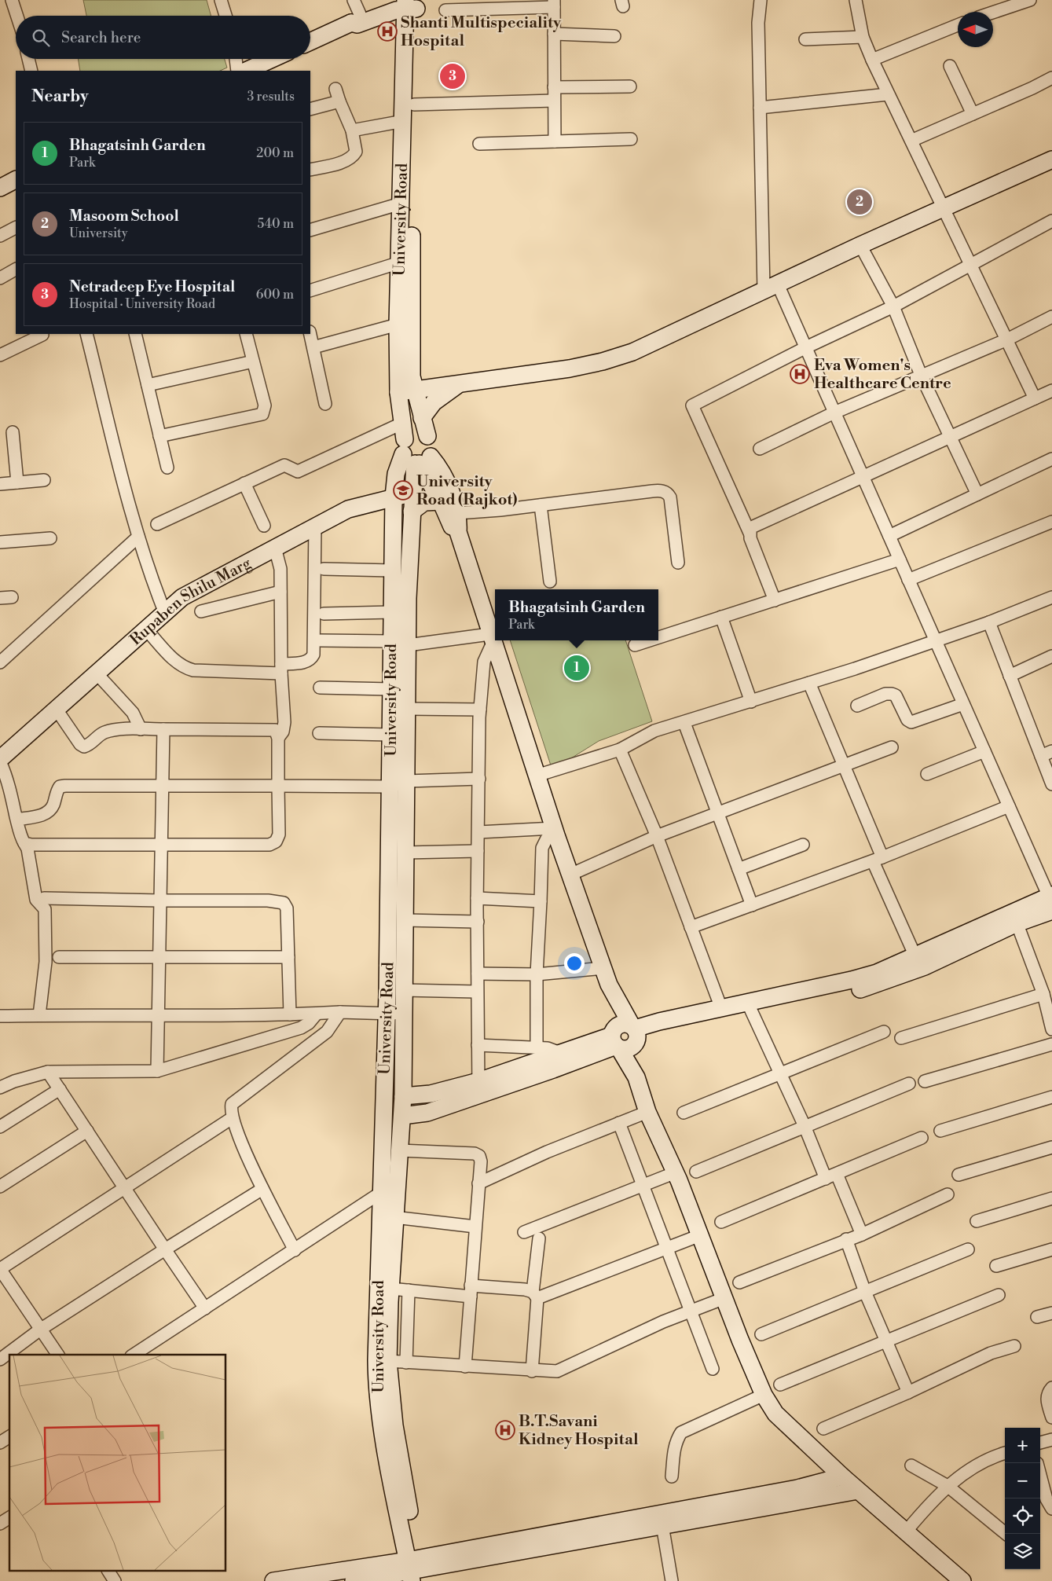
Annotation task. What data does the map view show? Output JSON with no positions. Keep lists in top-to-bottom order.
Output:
{
  "streets": {
    "street": ["University Road", "Rupaben Shilu Marg"]
  },
  "crossings": [
    ["University Road", "Rupaben Shilu Marg"]
  ],
  "places": {
    "hospital": ["Shanti Multispeciality Hospital", "Eva Women's Healthcare Centre", "B.T.Savani Kidney Hospital"],
    "school or university": ["University Road (Rajkot)"]
  },
  "north": "left",
  "page": {
    "search": "Search here",
    "pins": ["3", "2", "1"],
    "heading": ["Nearby", "3 results"],
    "list": [
      {
        "mark": "1",
        "name": "Bhagatsinh Garden",
        "note": "Park",
        "value": "200 m"
      },
      {
        "mark": "2",
        "name": "Masoom School",
        "note": "University",
        "value": "540 m"
      },
      {
        "mark": "3",
        "name": "Netradeep Eye Hospital",
        "note": "Hospital · University Road",
        "value": "600 m"
      }
    ],
    "popup": ["Bhagatsinh Garden", "Park"],
    "map_buttons": ["+", "−"]
  }
}
